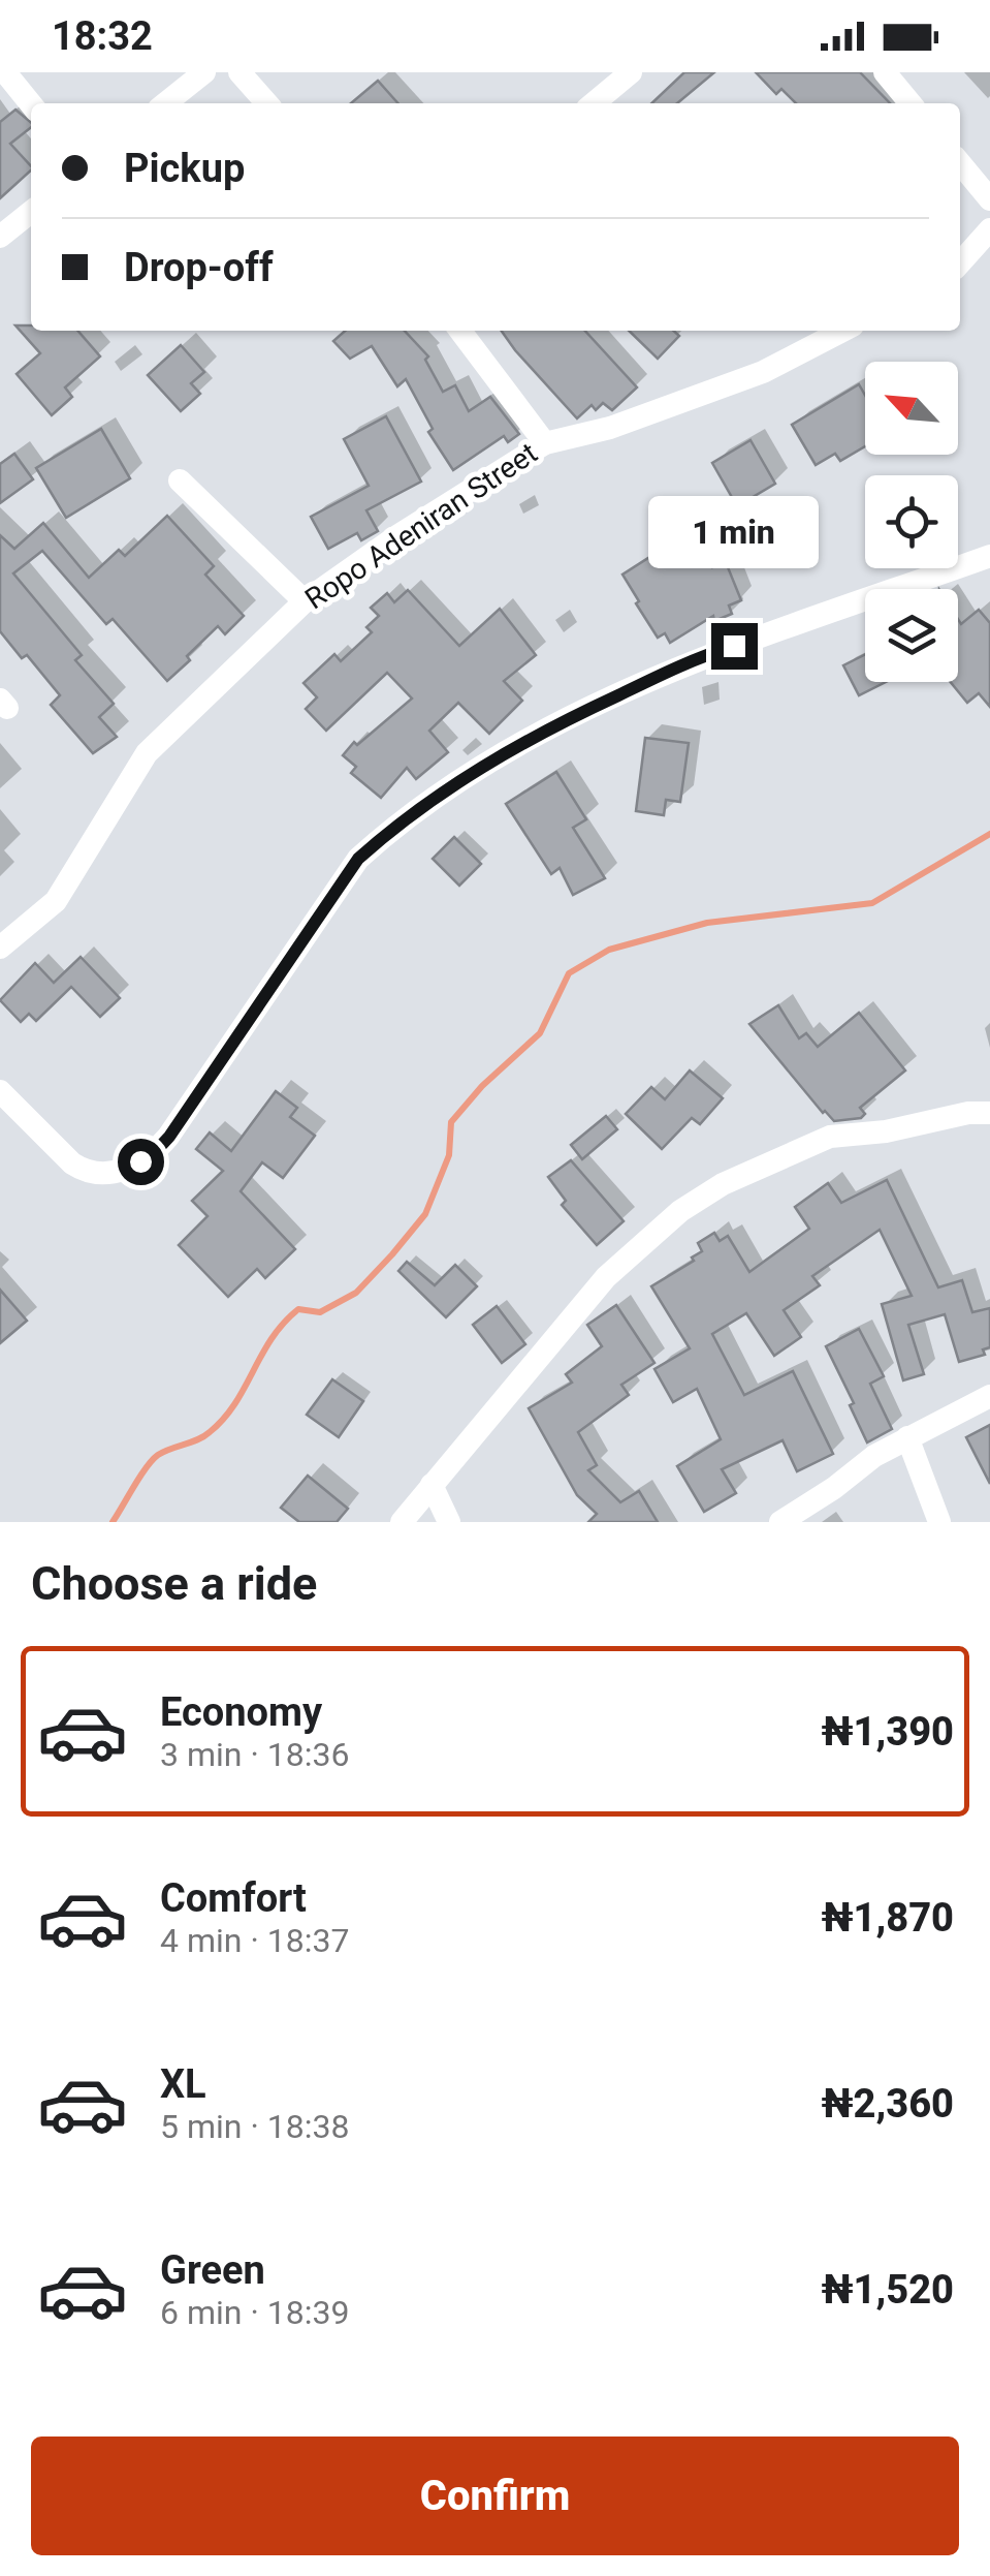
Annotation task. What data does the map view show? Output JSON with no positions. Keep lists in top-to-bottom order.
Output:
{
  "streets": {
    "street": ["Ropo Adeniran Street"]
  },
  "north": "top left",
  "page": {
    "status": "18:32",
    "banner": ["Pickup", "Drop-off"],
    "bubble": "1 min",
    "heading": "Choose a ride",
    "list": [
      {
        "name": "Economy",
        "note": "3 min · 18:36",
        "value": "₦1,390"
      },
      {
        "name": "Comfort",
        "note": "4 min · 18:37",
        "value": "₦1,870"
      },
      {
        "name": "XL",
        "note": "5 min · 18:38",
        "value": "₦2,360"
      },
      {
        "name": "Green",
        "note": "6 min · 18:39",
        "value": "₦1,520"
      }
    ],
    "buttons": "Confirm"
  }
}
